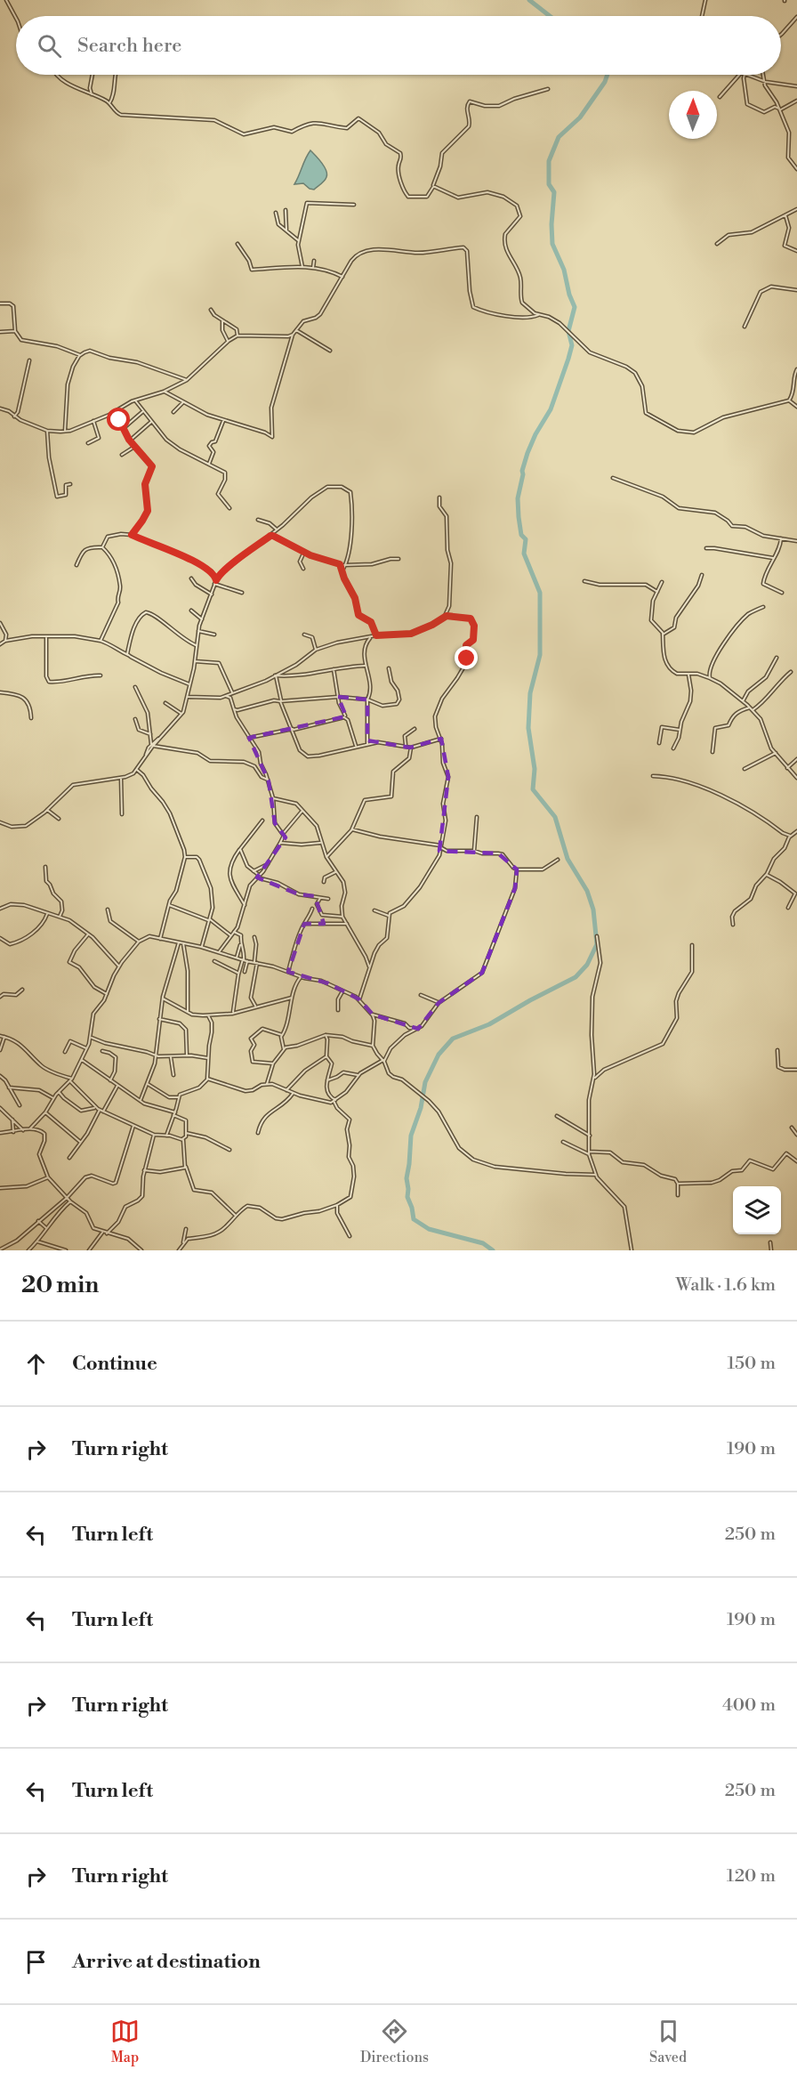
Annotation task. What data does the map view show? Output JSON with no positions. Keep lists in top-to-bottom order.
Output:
{
  "north": "top",
  "page": {
    "search": "Search here",
    "heading": ["20 min", "Walk · 1.6 km"],
    "list": [
      ["Continue", "150 m"],
      ["Turn right", "190 m"],
      ["Turn left", "250 m"],
      ["Turn left", "190 m"],
      ["Turn right", "400 m"],
      ["Turn left", "250 m"],
      ["Turn right", "120 m"],
      "Arrive at destination"
    ],
    "nav": ["Map", "Directions", "Saved"]
  }
}
